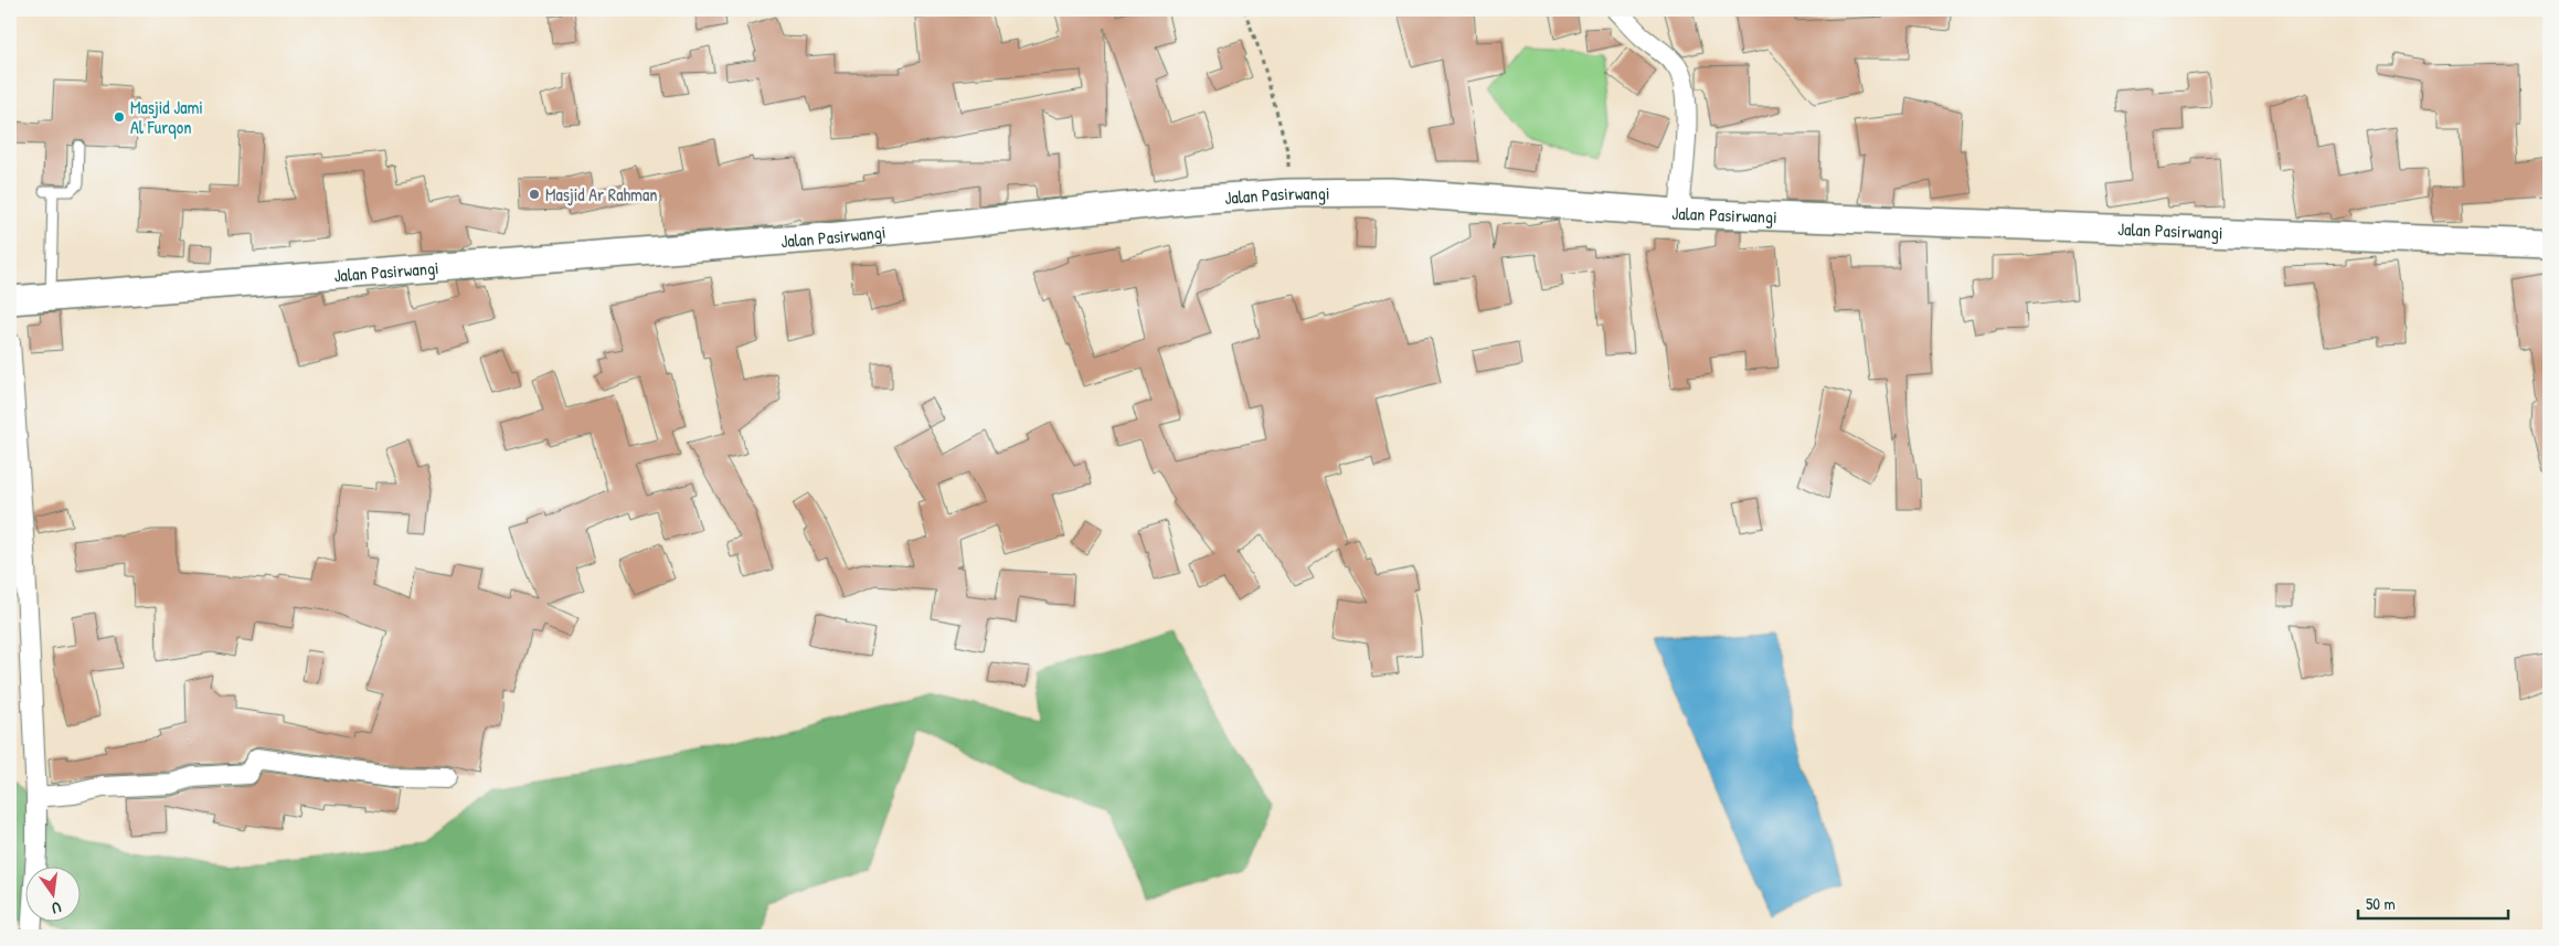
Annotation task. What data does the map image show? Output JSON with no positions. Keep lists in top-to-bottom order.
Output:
{
  "streets": {
    "street": ["Jalan Pasirwangi"]
  },
  "places": ["Masjid Jami Al Furqon", "Masjid Ar Rahman"],
  "scale_bar": "50 m",
  "north": "bottom"
}
